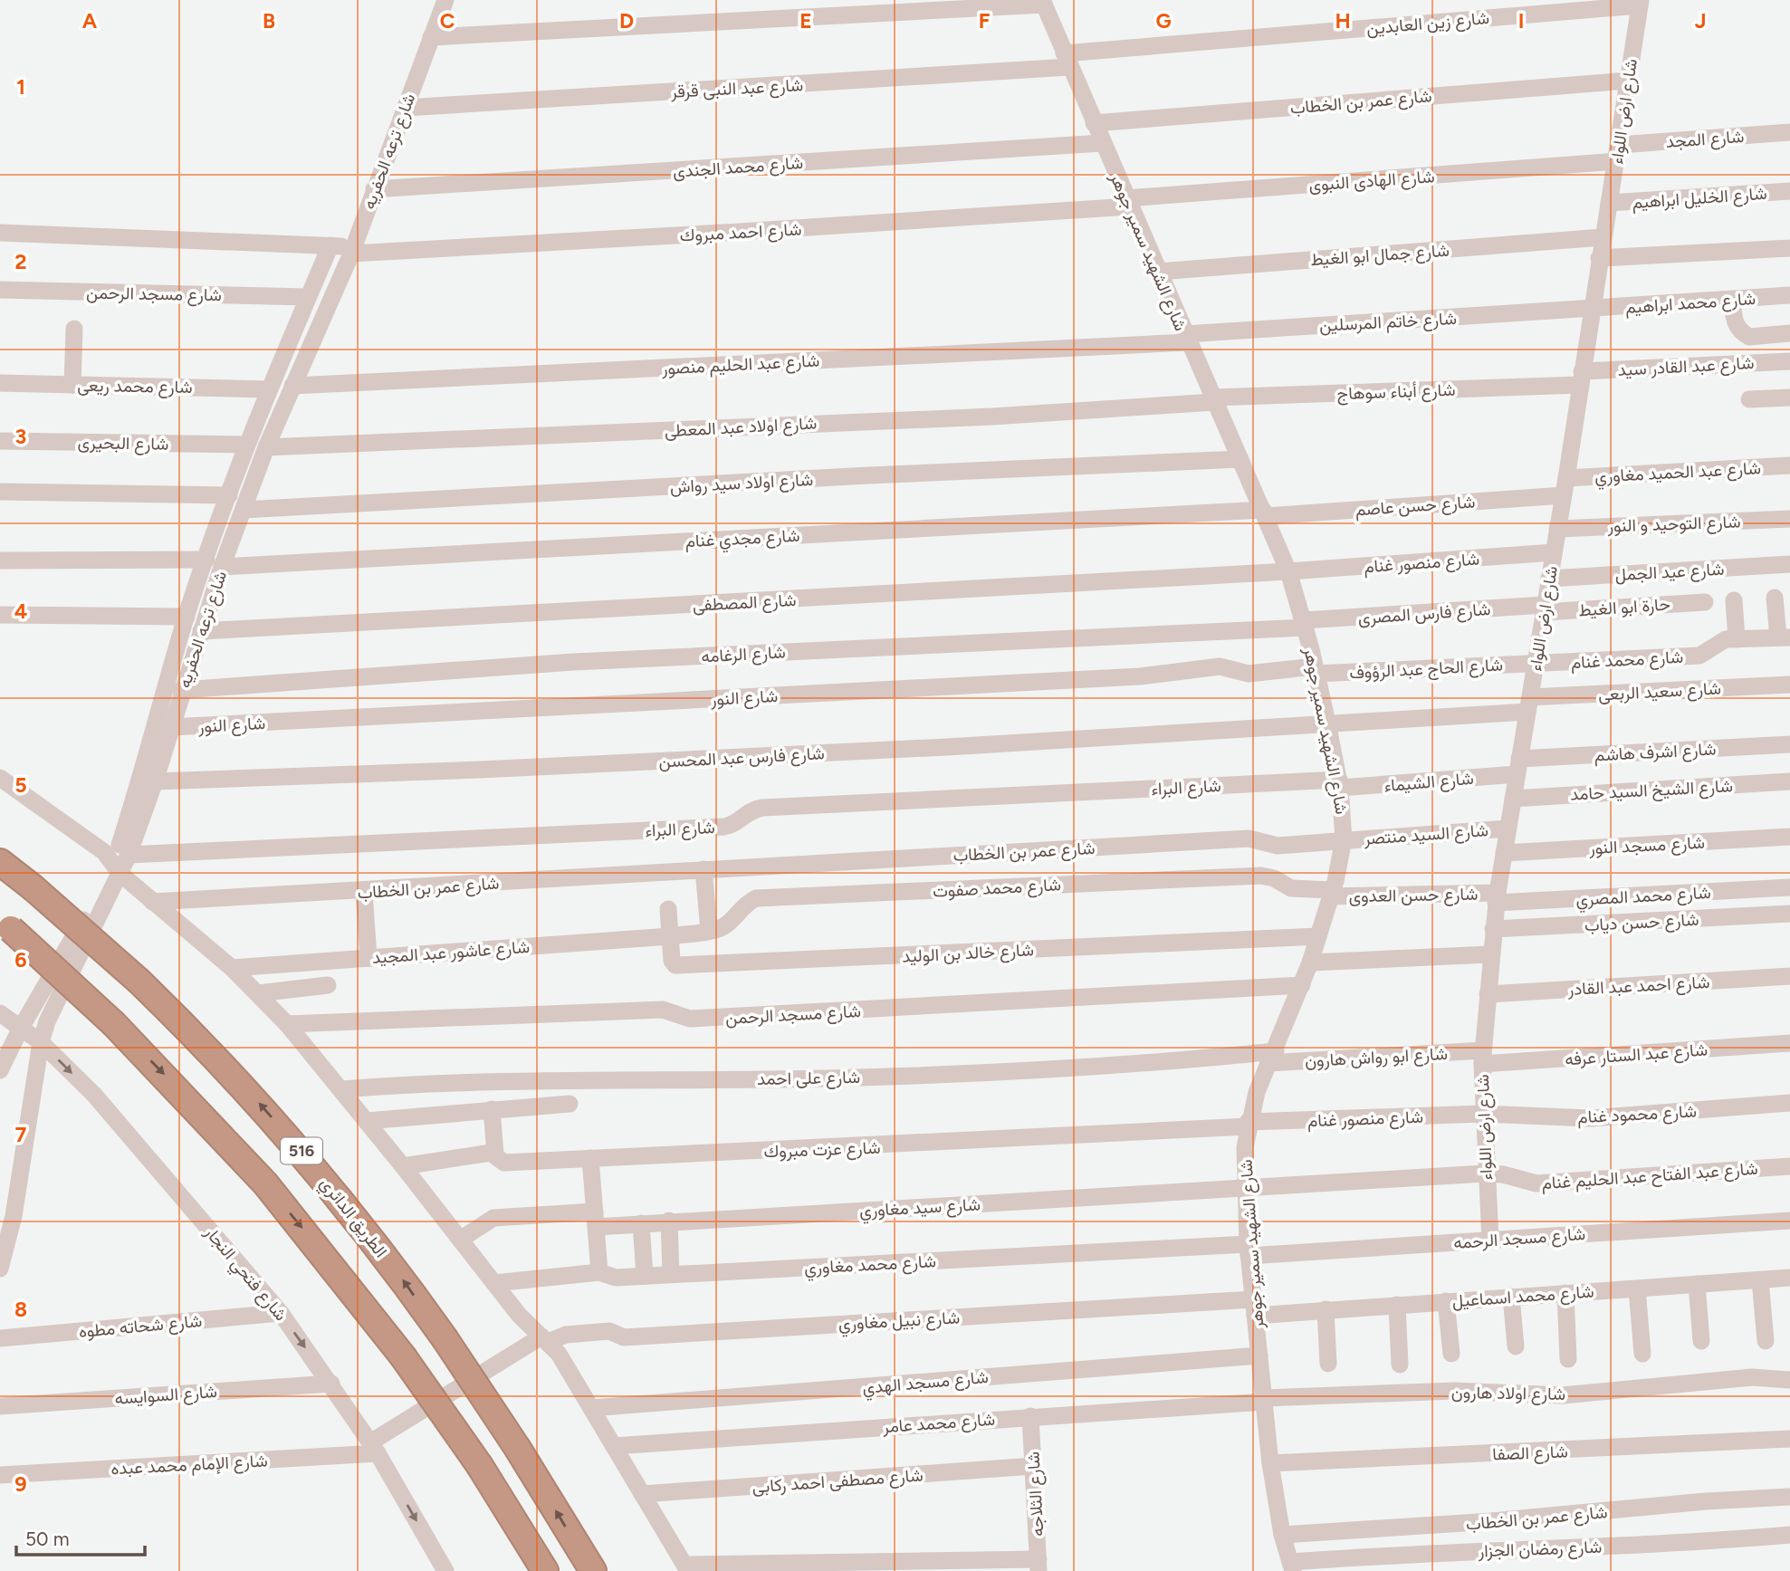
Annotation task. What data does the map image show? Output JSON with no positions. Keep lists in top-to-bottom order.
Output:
{
  "streets": {
    "highway": ["516", "الطريق الدائري"],
    "street": [
      "شارع زين العابدين",
      "شارع عبد النبى قرقر",
      "شارع عمر بن الخطاب",
      "شارع ارض اللواء",
      "شارع المجد",
      "شارع ترعه الحفريه",
      "شارع محمد الجندى",
      "شارع الهادى النبوى",
      "شارع الخليل ابراهيم",
      "شارع احمد مبروك",
      "شارع الشهيد سمير جوهر",
      "شارع جمال ابو الغيط",
      "شارع مسجد الرحمن",
      "شارع محمد ابراهيم",
      "شارع خاتم المرسلين",
      "شارع عبد الحليم منصور",
      "شارع عبد القادر سيد",
      "شارع محمد ريعى",
      "شارع أبناء سوهاج",
      "شارع اولاد عبد المعطى",
      "شارع البحيرى",
      "شارع عبد الحميد مغاوري",
      "شارع اولاد سيد رواش",
      "شارع حسن عاصم",
      "شارع التوحيد و النور",
      "شارع مجدي غنام",
      "شارع منصور غنام",
      "شارع عيد الجمل",
      "شارع المصطفى",
      "حارة ابو الغيط",
      "شارع فارس المصرى",
      "شارع الرغامه",
      "شارع محمد غنام",
      "شارع الحاج عبد الرؤوف",
      "شارع سعيد الربعى",
      "شارع النور",
      "شارع اشرف هاشم",
      "شارع فارس عبد المحسن",
      "شارع الشيماء",
      "شارع البراء",
      "شارع الشيخ السيد حامد",
      "شارع السيد منتصر",
      "شارع مسجد النور",
      "شارع محمد صفوت",
      "شارع حسن العدوى",
      "شارع محمد المصري",
      "شارع حسن دياب",
      "شارع عاشور عبد المجيد",
      "شارع خالد بن الوليد",
      "شارع احمد عبد القادر",
      "شارع عبد الستار عرفه",
      "شارع ابو رواش هارون",
      "شارع على احمد",
      "شارع محمود غنام",
      "شارع عزت مبروك",
      "شارع عبد الفتاح عبد الحليم غنام",
      "شارع سيد مغاوري",
      "شارع مسجد الرحمه",
      "شارع محمد مغاوري",
      "شارع فتحي النجار",
      "شارع محمد اسماعيل",
      "شارع نبيل مغاوري",
      "شارع شحاته مطوه",
      "شارع مسجد الهدي",
      "شارع اولاد هارون",
      "شارع السوايسه",
      "شارع محمد عامر",
      "شارع الصفا",
      "شارع الإمام محمد عبده",
      "شارع مصطفى احمد ركابى",
      "شارع الثلاجه",
      "شارع رمضان الجزار"
    ]
  },
  "crossings": [
    ["شارع زين العابدين", "شارع عبد النبى قرقر"],
    ["شارع زين العابدين", "شارع ارض اللواء"],
    ["شارع زين العابدين", "شارع الشهيد سمير جوهر"],
    ["شارع عبد النبى قرقر", "شارع ترعه الحفريه"],
    ["شارع عبد النبى قرقر", "شارع الشهيد سمير جوهر"],
    ["شارع عمر بن الخطاب", "شارع ارض اللواء"],
    ["شارع عمر بن الخطاب", "شارع الشهيد سمير جوهر"],
    ["شارع عمر بن الخطاب", "شارع السيد منتصر"],
    ["شارع ارض اللواء", "شارع المجد"],
    ["شارع ارض اللواء", "شارع الهادى النبوى"],
    ["شارع ارض اللواء", "شارع الخليل ابراهيم"],
    ["شارع ارض اللواء", "شارع جمال ابو الغيط"],
    ["شارع ارض اللواء", "شارع محمد ابراهيم"],
    ["شارع ارض اللواء", "شارع خاتم المرسلين"],
    ["شارع ارض اللواء", "شارع عبد القادر سيد"],
    ["شارع ارض اللواء", "شارع أبناء سوهاج"],
    ["شارع ارض اللواء", "شارع عبد الحميد مغاوري"],
    ["شارع ارض اللواء", "شارع حسن عاصم"],
    ["شارع ارض اللواء", "شارع التوحيد و النور"],
    ["شارع ارض اللواء", "شارع منصور غنام"],
    ["شارع ارض اللواء", "شارع عيد الجمل"],
    ["شارع ارض اللواء", "حارة ابو الغيط"],
    ["شارع ارض اللواء", "شارع فارس المصرى"],
    ["شارع ارض اللواء", "شارع محمد غنام"],
    ["شارع ارض اللواء", "شارع الحاج عبد الرؤوف"],
    ["شارع ارض اللواء", "شارع سعيد الربعى"],
    ["شارع ارض اللواء", "شارع اشرف هاشم"],
    ["شارع ارض اللواء", "شارع الشيماء"],
    ["شارع ارض اللواء", "شارع الشيخ السيد حامد"],
    ["شارع ارض اللواء", "شارع السيد منتصر"],
    ["شارع ارض اللواء", "شارع مسجد النور"],
    ["شارع ارض اللواء", "شارع حسن العدوى"],
    ["شارع ارض اللواء", "شارع محمد المصري"],
    ["شارع ارض اللواء", "شارع حسن دياب"],
    ["شارع ارض اللواء", "شارع احمد عبد القادر"],
    ["شارع ارض اللواء", "شارع عبد الستار عرفه"],
    ["شارع ارض اللواء", "شارع ابو رواش هارون"],
    ["شارع ارض اللواء", "شارع محمود غنام"],
    ["شارع ارض اللواء", "شارع عبد الفتاح عبد الحليم غنام"],
    ["شارع ارض اللواء", "شارع مسجد الرحمه"],
    ["شارع المجد", "شارع الهادى النبوى"],
    ["شارع ترعه الحفريه", "شارع محمد الجندى"],
    ["شارع ترعه الحفريه", "شارع احمد مبروك"],
    ["شارع ترعه الحفريه", "شارع مسجد الرحمن"],
    ["شارع ترعه الحفريه", "شارع عبد الحليم منصور"],
    ["شارع ترعه الحفريه", "شارع محمد ريعى"],
    ["شارع ترعه الحفريه", "شارع اولاد عبد المعطى"],
    ["شارع ترعه الحفريه", "شارع البحيرى"],
    ["شارع ترعه الحفريه", "شارع اولاد سيد رواش"],
    ["شارع ترعه الحفريه", "شارع مجدي غنام"],
    ["شارع ترعه الحفريه", "شارع المصطفى"],
    ["شارع ترعه الحفريه", "شارع الرغامه"],
    ["شارع ترعه الحفريه", "شارع النور"],
    ["شارع ترعه الحفريه", "شارع فارس عبد المحسن"],
    ["شارع ترعه الحفريه", "شارع البراء"],
    ["شارع ترعه الحفريه", "شارع فتحي النجار"],
    ["شارع محمد الجندى", "شارع الشهيد سمير جوهر"],
    ["شارع الهادى النبوى", "شارع احمد مبروك"],
    ["شارع الهادى النبوى", "شارع الشهيد سمير جوهر"],
    ["شارع احمد مبروك", "شارع الشهيد سمير جوهر"],
    ["شارع الشهيد سمير جوهر", "شارع جمال ابو الغيط"],
    ["شارع الشهيد سمير جوهر", "شارع مسجد الرحمن"],
    ["شارع الشهيد سمير جوهر", "شارع خاتم المرسلين"],
    ["شارع الشهيد سمير جوهر", "شارع عبد الحليم منصور"],
    ["شارع الشهيد سمير جوهر", "شارع أبناء سوهاج"],
    ["شارع الشهيد سمير جوهر", "شارع اولاد عبد المعطى"],
    ["شارع الشهيد سمير جوهر", "شارع اولاد سيد رواش"],
    ["شارع الشهيد سمير جوهر", "شارع حسن عاصم"],
    ["شارع الشهيد سمير جوهر", "شارع مجدي غنام"],
    ["شارع الشهيد سمير جوهر", "شارع منصور غنام"],
    ["شارع الشهيد سمير جوهر", "شارع المصطفى"],
    ["شارع الشهيد سمير جوهر", "شارع فارس المصرى"],
    ["شارع الشهيد سمير جوهر", "شارع الرغامه"],
    ["شارع الشهيد سمير جوهر", "شارع الحاج عبد الرؤوف"],
    ["شارع الشهيد سمير جوهر", "شارع سعيد الربعى"],
    ["شارع الشهيد سمير جوهر", "شارع النور"],
    ["شارع الشهيد سمير جوهر", "شارع فارس عبد المحسن"],
    ["شارع الشهيد سمير جوهر", "شارع الشيماء"],
    ["شارع الشهيد سمير جوهر", "شارع البراء"],
    ["شارع الشهيد سمير جوهر", "شارع السيد منتصر"],
    ["شارع الشهيد سمير جوهر", "شارع محمد صفوت"],
    ["شارع الشهيد سمير جوهر", "شارع حسن العدوى"],
    ["شارع الشهيد سمير جوهر", "شارع خالد بن الوليد"],
    ["شارع الشهيد سمير جوهر", "شارع ابو رواش هارون"],
    ["شارع الشهيد سمير جوهر", "شارع على احمد"],
    ["شارع الشهيد سمير جوهر", "شارع عزت مبروك"],
    ["شارع الشهيد سمير جوهر", "شارع عبد الفتاح عبد الحليم غنام"],
    ["شارع الشهيد سمير جوهر", "شارع سيد مغاوري"],
    ["شارع الشهيد سمير جوهر", "شارع مسجد الرحمه"],
    ["شارع الشهيد سمير جوهر", "شارع محمد مغاوري"],
    ["شارع الشهيد سمير جوهر", "شارع محمد اسماعيل"],
    ["شارع الشهيد سمير جوهر", "شارع نبيل مغاوري"],
    ["شارع الشهيد سمير جوهر", "شارع مسجد الهدي"],
    ["شارع الشهيد سمير جوهر", "شارع اولاد هارون"],
    ["شارع الشهيد سمير جوهر", "شارع محمد عامر"],
    ["شارع الشهيد سمير جوهر", "شارع الصفا"],
    ["شارع الشهيد سمير جوهر", "شارع رمضان الجزار"],
    ["شارع محمد ابراهيم", "شارع خاتم المرسلين"],
    ["شارع خاتم المرسلين", "شارع عبد الحليم منصور"],
    ["شارع عبد القادر سيد", "شارع أبناء سوهاج"],
    ["شارع أبناء سوهاج", "شارع اولاد عبد المعطى"],
    ["شارع عبد الحميد مغاوري", "شارع حسن عاصم"],
    ["شارع حسن عاصم", "شارع مجدي غنام"],
    ["شارع منصور غنام", "شارع المصطفى"],
    ["شارع منصور غنام", "شارع محمود غنام"],
    ["شارع منصور غنام", "شارع عزت مبروك"],
    ["حارة ابو الغيط", "شارع فارس المصرى"],
    ["شارع فارس المصرى", "شارع الرغامه"],
    ["شارع محمد غنام", "شارع الحاج عبد الرؤوف"],
    ["شارع الحاج عبد الرؤوف", "شارع النور"],
    ["شارع سعيد الربعى", "شارع فارس عبد المحسن"],
    ["شارع اشرف هاشم", "شارع الشيماء"],
    ["شارع الشيماء", "شارع البراء"],
    ["شارع محمد صفوت", "شارع حسن العدوى"],
    ["شارع محمد صفوت", "شارع عاشور عبد المجيد"],
    ["شارع محمد صفوت", "شارع خالد بن الوليد"],
    ["شارع حسن العدوى", "شارع محمد المصري"],
    ["شارع عاشور عبد المجيد", "شارع خالد بن الوليد"],
    ["شارع عبد الستار عرفه", "شارع ابو رواش هارون"],
    ["شارع ابو رواش هارون", "شارع على احمد"],
    ["شارع عبد الفتاح عبد الحليم غنام", "شارع سيد مغاوري"],
    ["شارع مسجد الرحمه", "شارع محمد مغاوري"],
    ["شارع فتحي النجار", "شارع نبيل مغاوري"],
    ["شارع فتحي النجار", "شارع شحاته مطوه"],
    ["شارع فتحي النجار", "شارع السوايسه"],
    ["شارع فتحي النجار", "شارع الإمام محمد عبده"],
    ["شارع محمد اسماعيل", "شارع نبيل مغاوري"],
    ["شارع نبيل مغاوري", "شارع الإمام محمد عبده"],
    ["شارع اولاد هارون", "شارع محمد عامر"],
    ["شارع محمد عامر", "شارع الثلاجه"],
    ["شارع مصطفى احمد ركابى", "شارع الثلاجه"]
  ],
  "one_way": ["شارع فتحي النجار"],
  "scale_bar": "50 m",
  "grid": {
    "columns": [
      "A",
      "B",
      "C",
      "D",
      "E",
      "F",
      "G",
      "H",
      "I",
      "J"
    ],
    "rows": [
      "1",
      "2",
      "3",
      "4",
      "5",
      "6",
      "7",
      "8",
      "9"
    ]
  }
}
